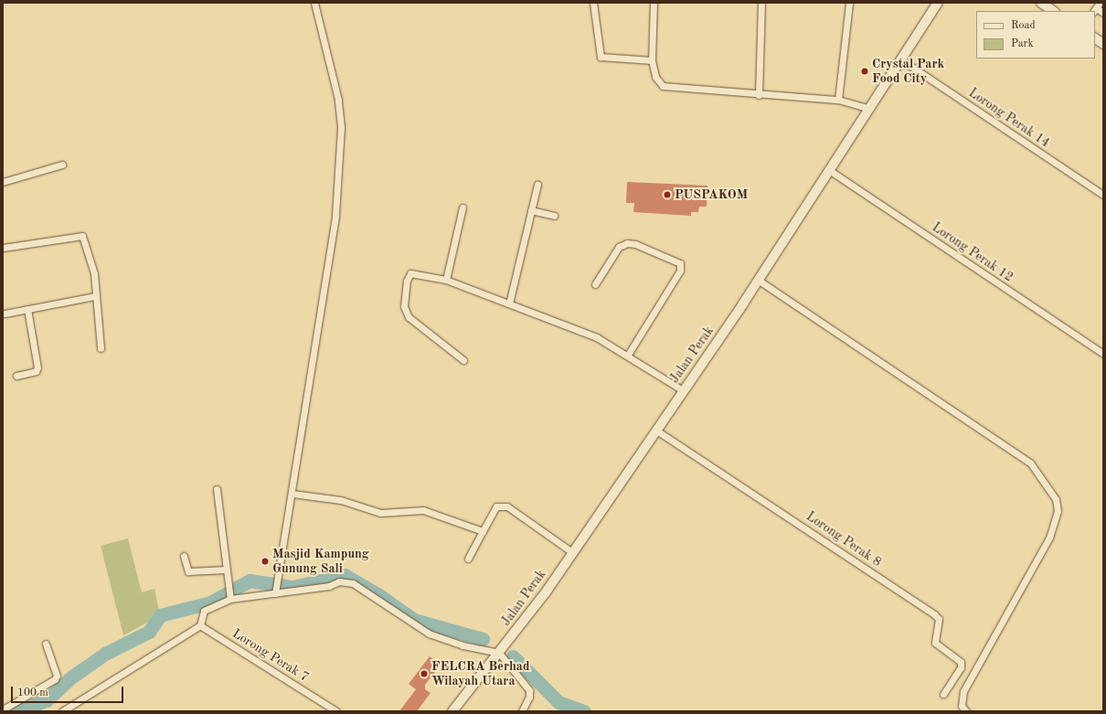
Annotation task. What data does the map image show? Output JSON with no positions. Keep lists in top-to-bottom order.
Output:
{
  "streets": {
    "street": [
      "Lorong Perak 14",
      "Lorong Perak 12",
      "Jalan Perak",
      "Lorong Perak 8",
      "Lorong Perak 7"
    ]
  },
  "crossings": [
    ["Lorong Perak 14", "Jalan Perak"],
    ["Lorong Perak 12", "Jalan Perak"],
    ["Jalan Perak", "Lorong Perak 8"]
  ],
  "places": [
    "Crystal Park Food City",
    "PUSPAKOM",
    "Masjid Kampung Gunung Sali",
    "FELCRA Berhad Wilayah Utara"
  ],
  "legend": ["Road", "Park"],
  "scale_bar": "100 m"
}
